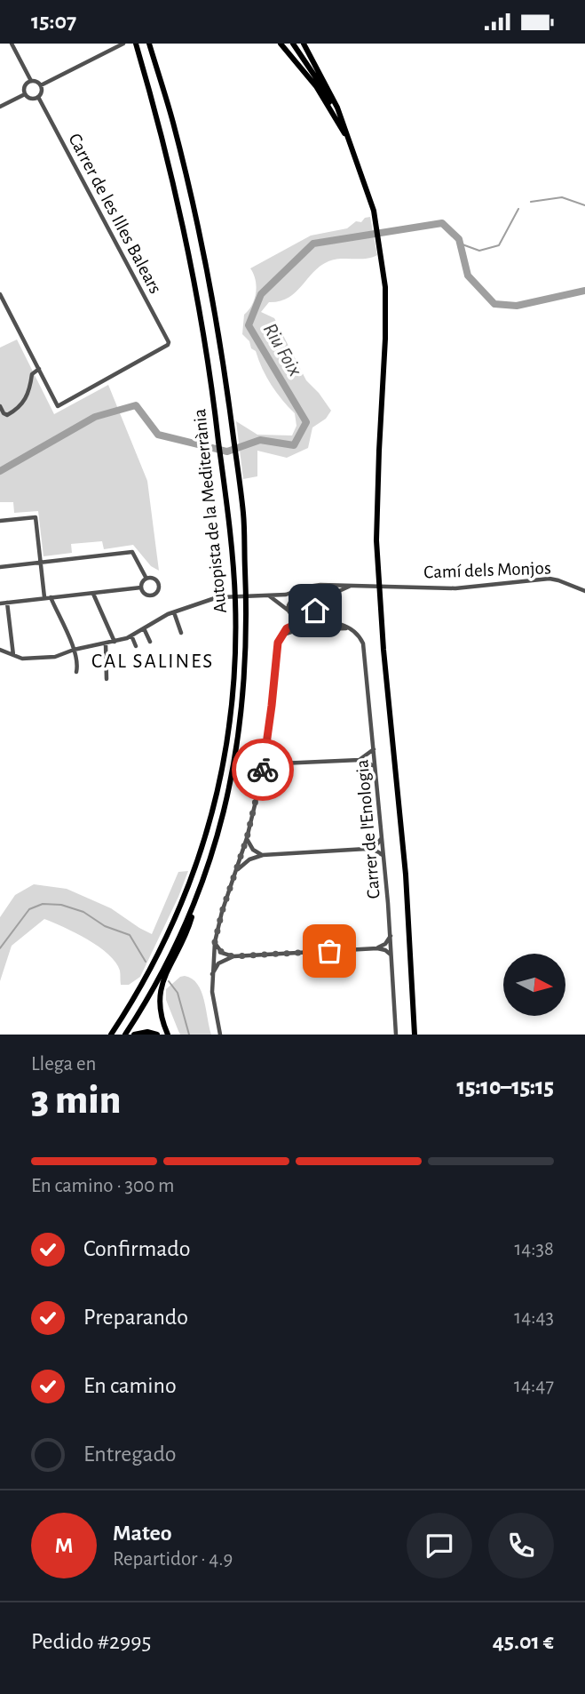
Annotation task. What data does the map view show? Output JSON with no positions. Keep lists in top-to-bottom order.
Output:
{
  "streets": {
    "highway": ["Autopista de la Mediterrània"],
    "street": ["Carrer de les Illes Balears", "Camí dels Monjos", "Carrer de l'Enologia"]
  },
  "districts": ["CAL SALINES"],
  "water": ["Riu Foix"],
  "north": "right",
  "page": {
    "status": "15:07",
    "heading": ["3 min", "Llega en", "15:10–15:15"],
    "panel": [
      "Mateo",
      "Repartidor · 4.9",
      "Pedido #2995",
      "45.01 €"
    ],
    "bar": "En camino · 300 m",
    "list": [
      ["Confirmado", "14:38"],
      ["Preparando", "14:43"],
      ["En camino", "14:47"],
      "Entregado"
    ],
    "round": "M"
  }
}
